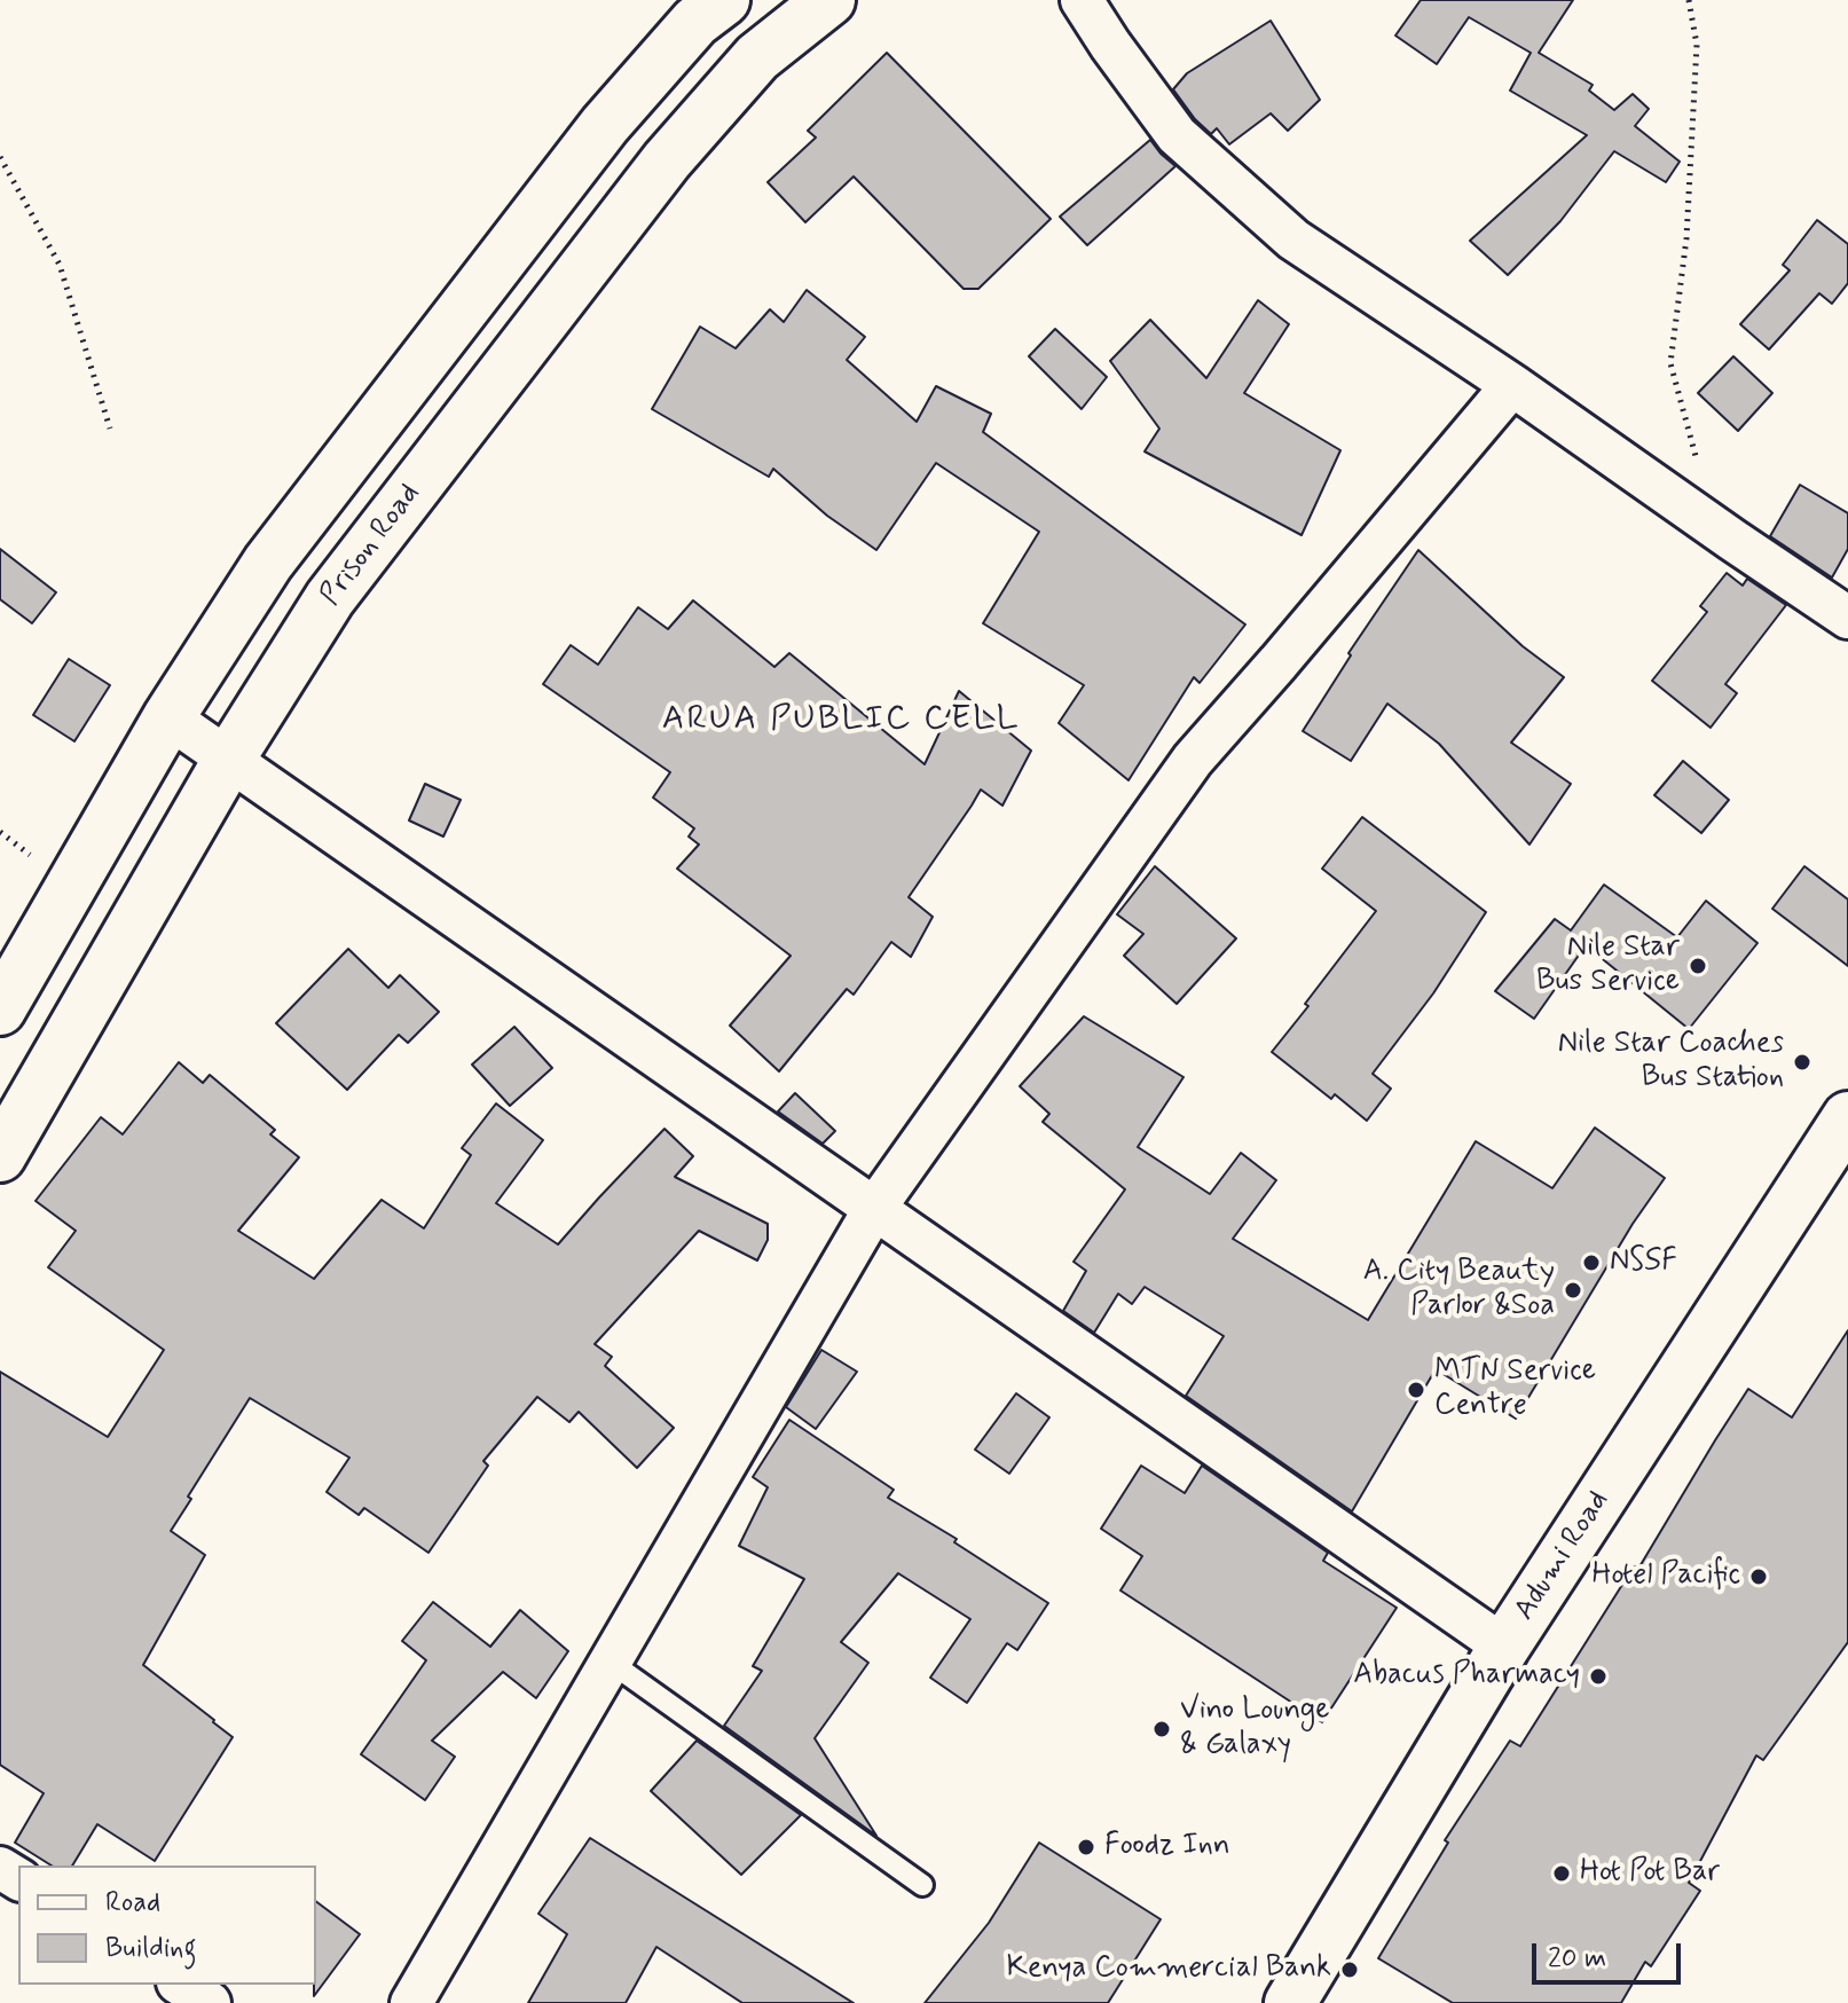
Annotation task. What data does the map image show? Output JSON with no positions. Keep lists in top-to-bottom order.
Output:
{
  "streets": {
    "street": ["Prison Road", "Adumi Road"]
  },
  "districts": ["ARUA PUBLIC CELL"],
  "places": [
    "Nile Star Bus Service",
    "Nile Star Coaches Bus Station",
    "NSSF",
    "A. City Beauty Parlor &Soa",
    "MTN Service Centre",
    "Hotel Pacific",
    "Abacus Pharmacy",
    "Vino Lounge & Galaxy",
    "Foodz Inn",
    "Hot Pot Bar",
    "Kenya Commercial Bank"
  ],
  "legend": ["Road", "Building"],
  "scale_bar": "20 m"
}
